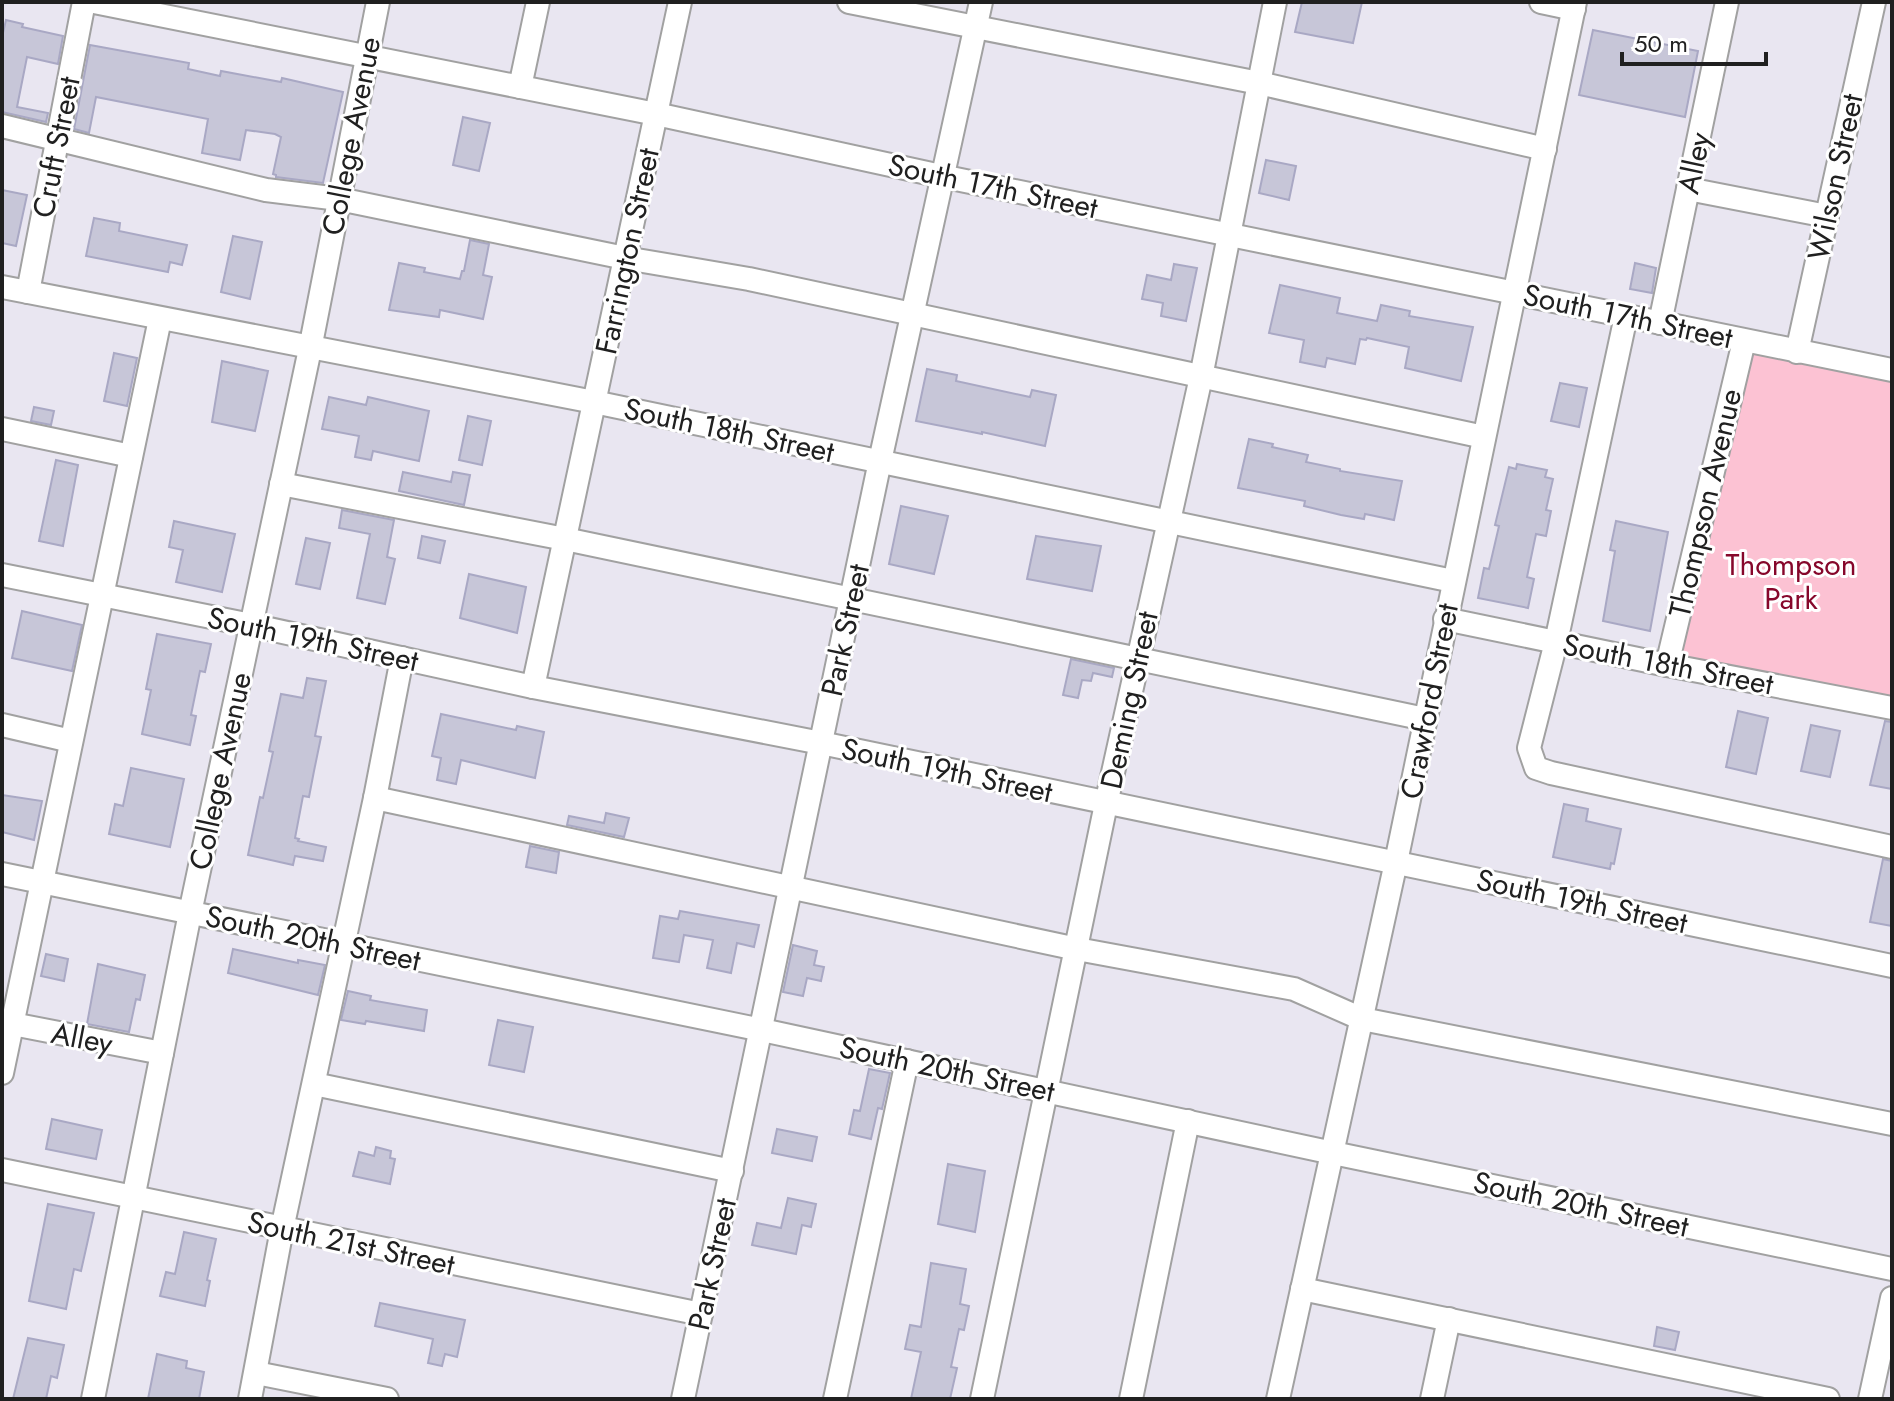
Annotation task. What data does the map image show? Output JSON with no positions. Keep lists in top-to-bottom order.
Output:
{
  "streets": {
    "street": [
      "College Avenue",
      "Cruft Street",
      "Alley",
      "Wilson Street",
      "South 17th Street",
      "Farrington Street",
      "South 18th Street",
      "Thompson Avenue",
      "Park Street",
      "South 19th Street",
      "Deming Street",
      "Crawford Street",
      "South 20th Street",
      "South 21st Street"
    ]
  },
  "crossings": [
    ["College Avenue", "Alley"],
    ["College Avenue", "South 17th Street"],
    ["College Avenue", "South 18th Street"],
    ["College Avenue", "South 19th Street"],
    ["College Avenue", "South 20th Street"],
    ["College Avenue", "South 21st Street"],
    ["Cruft Street", "South 18th Street"],
    ["Alley", "South 17th Street"],
    ["Wilson Street", "South 17th Street"],
    ["South 17th Street", "Farrington Street"],
    ["South 17th Street", "Thompson Avenue"],
    ["South 17th Street", "Park Street"],
    ["South 17th Street", "Deming Street"],
    ["South 17th Street", "Crawford Street"],
    ["Farrington Street", "South 18th Street"],
    ["Farrington Street", "South 19th Street"],
    ["South 18th Street", "Thompson Avenue"],
    ["South 18th Street", "Park Street"],
    ["South 18th Street", "Deming Street"],
    ["South 18th Street", "Crawford Street"],
    ["Park Street", "South 19th Street"],
    ["Park Street", "South 20th Street"],
    ["Park Street", "South 21st Street"],
    ["South 19th Street", "Deming Street"],
    ["South 19th Street", "Crawford Street"],
    ["Deming Street", "South 20th Street"],
    ["Crawford Street", "South 20th Street"]
  ],
  "parks": ["Thompson Park"],
  "scale_bar": "50 m"
}
